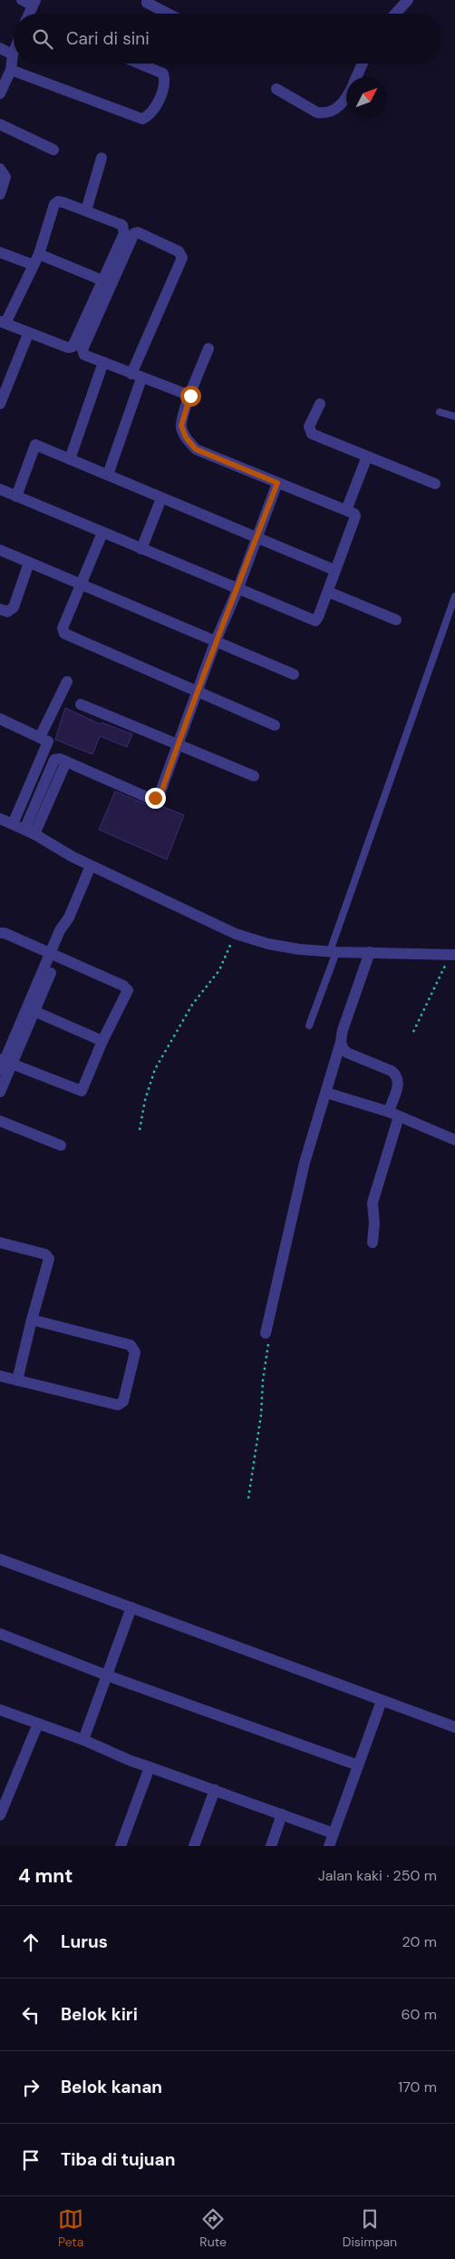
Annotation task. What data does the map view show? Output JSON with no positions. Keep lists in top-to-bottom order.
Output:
{
  "north": "top right",
  "page": {
    "search": "Cari di sini",
    "heading": ["4 mnt", "Jalan kaki · 250 m"],
    "list": [
      ["Lurus", "20 m"],
      ["Belok kiri", "60 m"],
      ["Belok kanan", "170 m"],
      "Tiba di tujuan"
    ],
    "nav": ["Peta", "Rute", "Disimpan"]
  }
}
